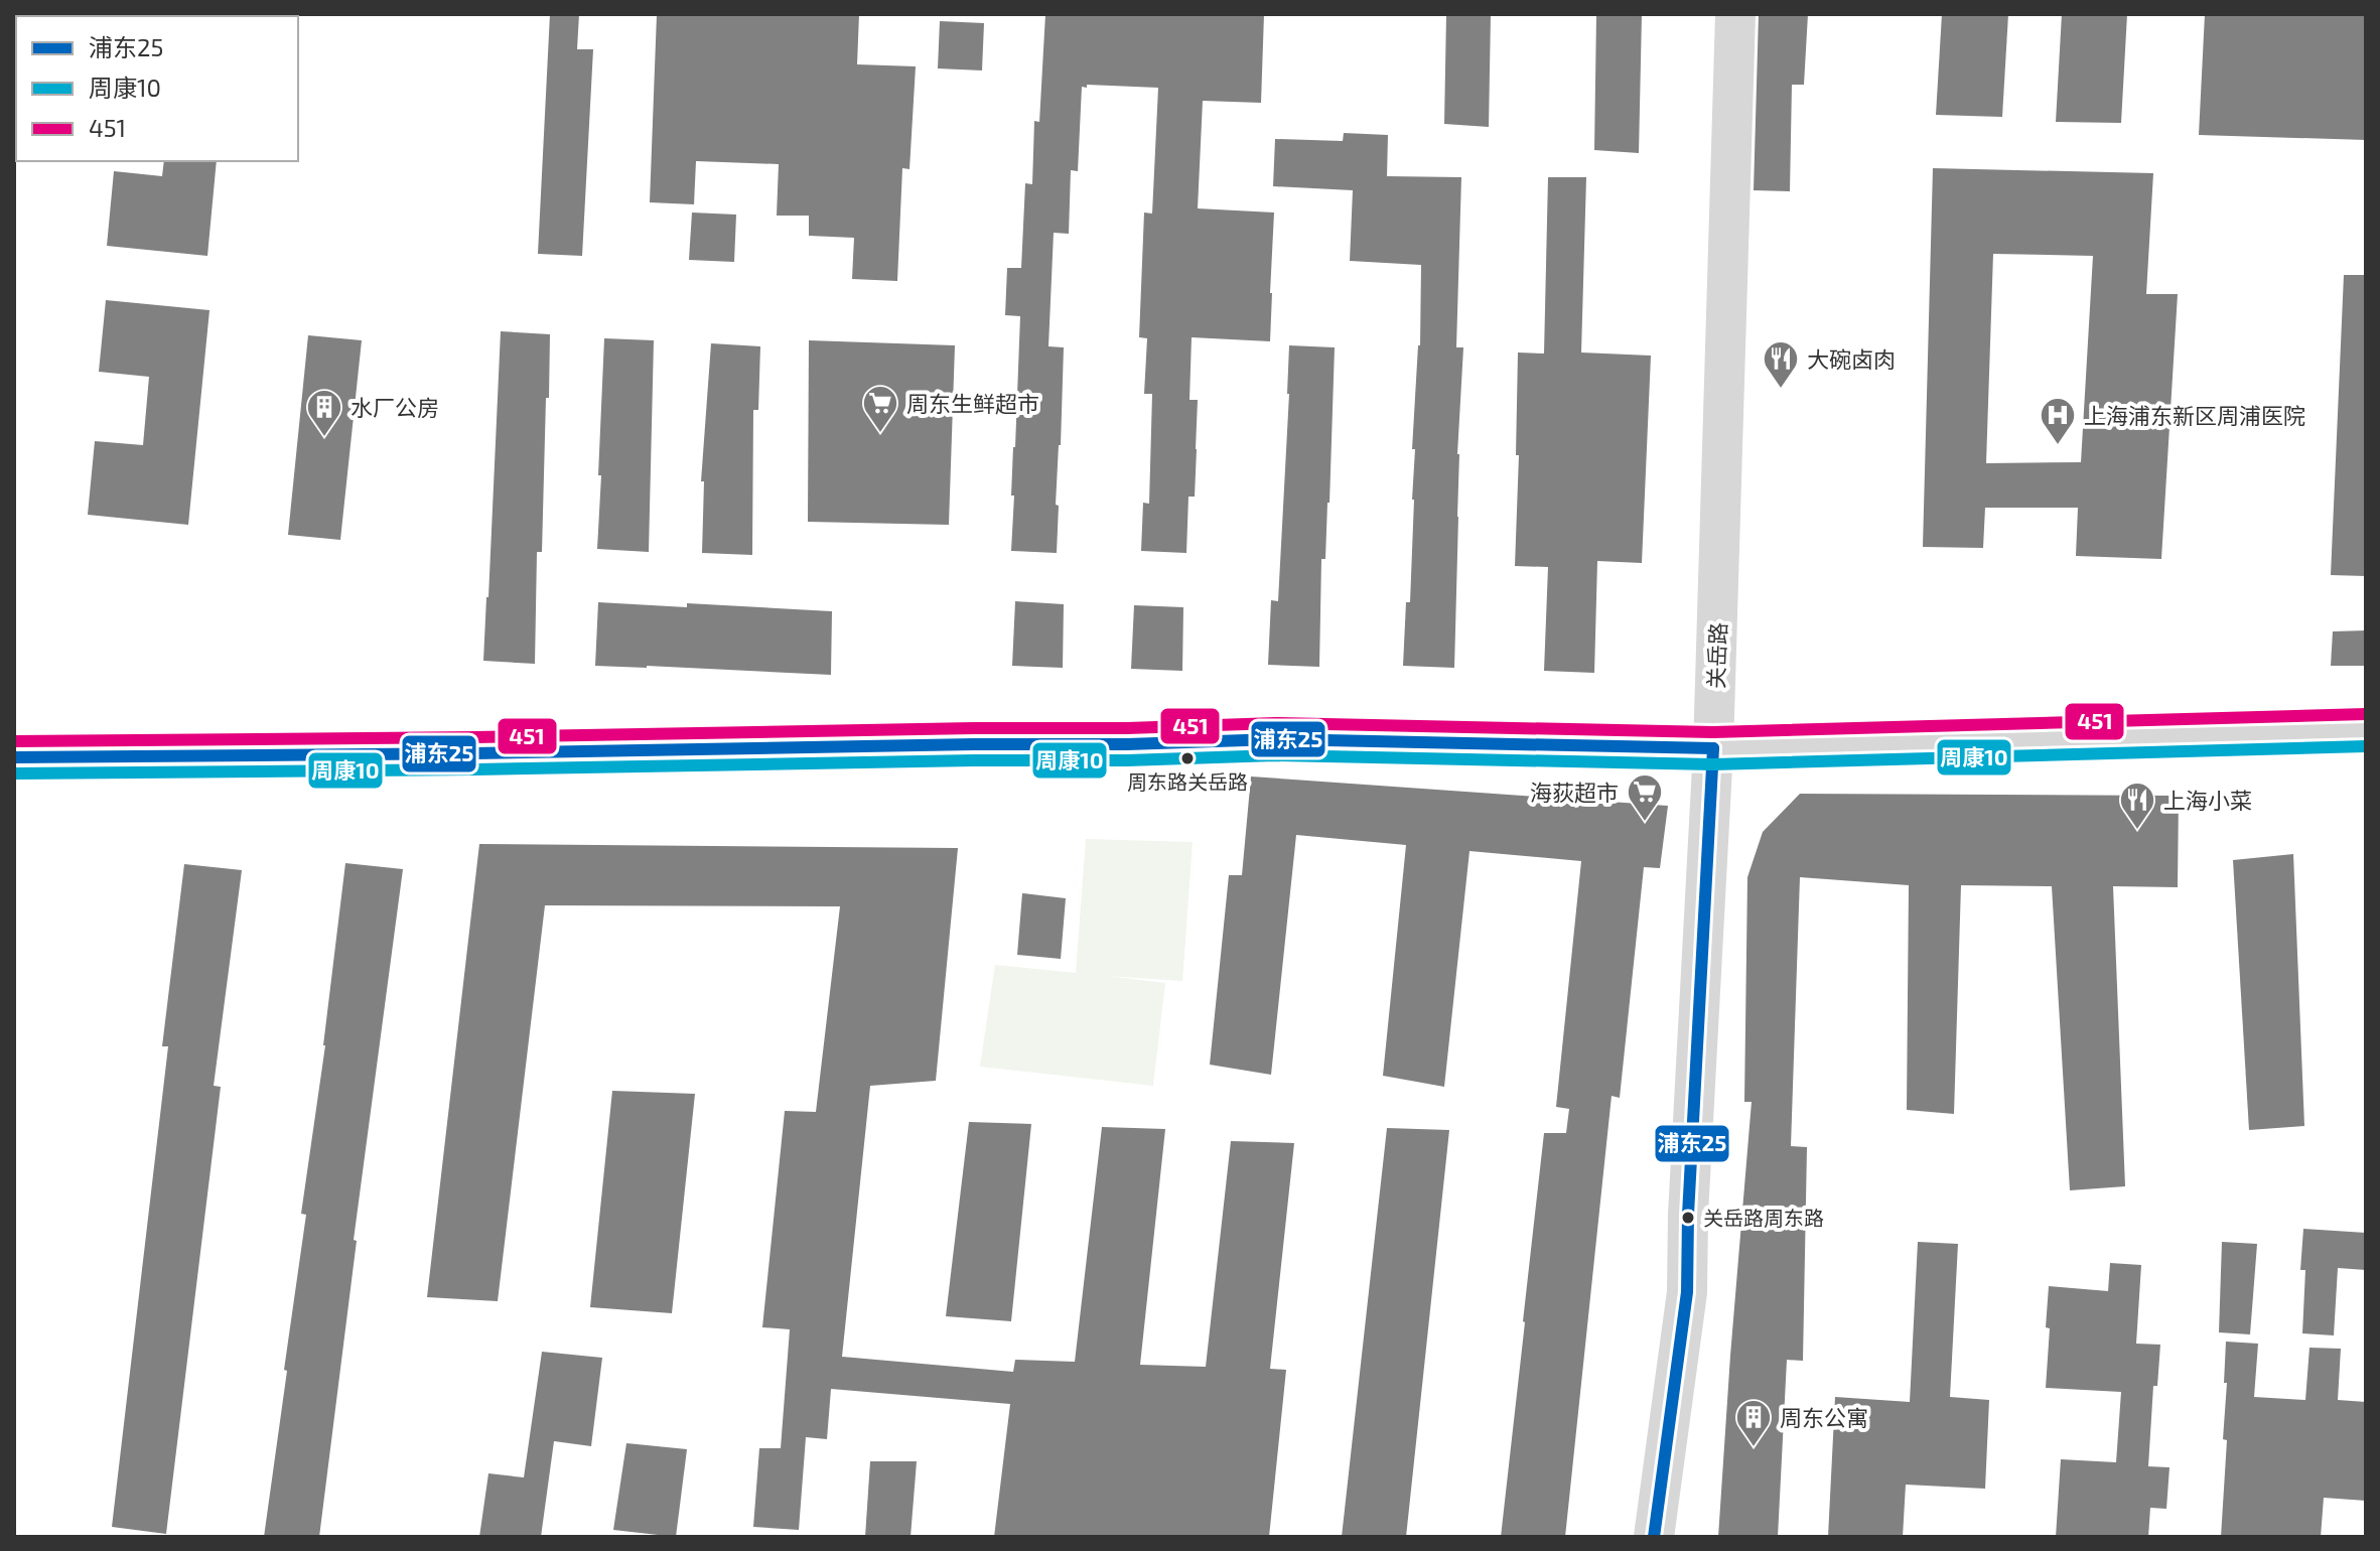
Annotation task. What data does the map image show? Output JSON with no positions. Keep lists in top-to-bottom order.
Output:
{
  "streets": {
    "street": ["关岳路"]
  },
  "places": {
    "restaurant": ["大碗卤肉", "上海小菜"],
    "supermarket": ["周东生鲜超市", "海荻超市"],
    "building": ["水厂公房", "周东公寓"],
    "hospital": ["上海浦东新区周浦医院"],
    "other": ["周东路关岳路", "关岳路周东路"]
  },
  "lines": ["transit line 451", "transit line 浦东25", "transit line 周康10"],
  "legend": ["浦东25", "周康10", "451"]
}
